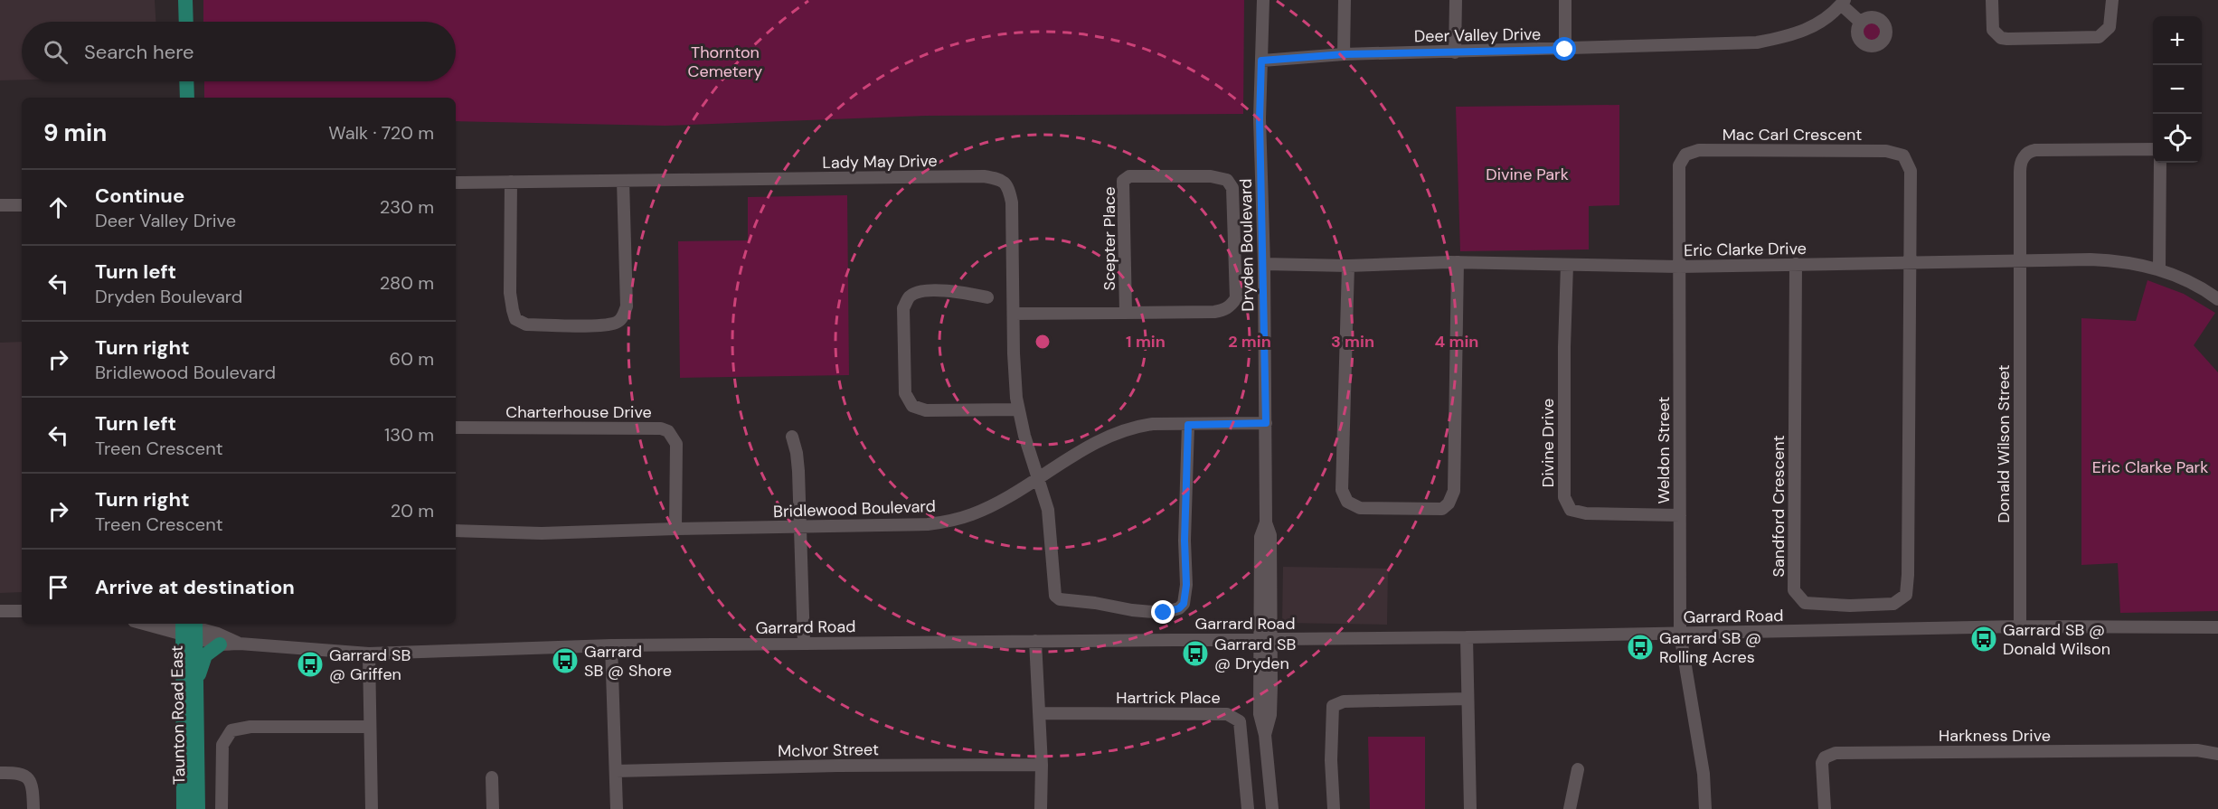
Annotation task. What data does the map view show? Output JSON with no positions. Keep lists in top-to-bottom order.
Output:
{
  "streets": {
    "main road": ["Taunton Road East"],
    "street": [
      "Deer Valley Drive",
      "Mac Carl Crescent",
      "Lady May Drive",
      "Scepter Place",
      "Dryden Boulevard",
      "Eric Clarke Drive",
      "Charterhouse Drive",
      "Divine Drive",
      "Donald Wilson Street",
      "Weldon Street",
      "Sandford Crescent",
      "Bridlewood Boulevard",
      "Garrard Road",
      "Hartrick Place",
      "Harkness Drive",
      "McIvor Street"
    ]
  },
  "crossings": [
    ["Deer Valley Drive", "Dryden Boulevard"],
    ["Mac Carl Crescent", "Eric Clarke Drive"],
    ["Mac Carl Crescent", "Weldon Street"],
    ["Mac Carl Crescent", "Sandford Crescent"],
    ["Lady May Drive", "Scepter Place"],
    ["Lady May Drive", "Bridlewood Boulevard"],
    ["Dryden Boulevard", "Eric Clarke Drive"],
    ["Dryden Boulevard", "Bridlewood Boulevard"],
    ["Dryden Boulevard", "Garrard Road"],
    ["Eric Clarke Drive", "Divine Drive"],
    ["Eric Clarke Drive", "Donald Wilson Street"],
    ["Eric Clarke Drive", "Weldon Street"],
    ["Eric Clarke Drive", "Sandford Crescent"],
    ["Charterhouse Drive", "Bridlewood Boulevard"],
    ["Divine Drive", "Weldon Street"],
    ["Donald Wilson Street", "Garrard Road"],
    ["Weldon Street", "Garrard Road"],
    ["Garrard Road", "Taunton Road East"]
  ],
  "parks": ["Thornton Cemetery", "Divine Park", "Eric Clarke Park"],
  "places": {
    "bus stop": [
      "Garrard SB @ Donald Wilson",
      "Garrard SB @ Rolling Acres",
      "Garrard SB @ Dryden",
      "Garrard SB @ Shore",
      "Garrard SB @ Griffen"
    ]
  },
  "page": {
    "map_buttons": ["+", "−"],
    "search": "Search here",
    "heading": ["9 min", "Walk · 720 m"],
    "list": [
      ["Continue", "Deer Valley Drive", "230 m"],
      ["Turn left", "Dryden Boulevard", "280 m"],
      ["Turn right", "Bridlewood Boulevard", "60 m"],
      ["Turn left", "Treen Crescent", "130 m"],
      ["Turn right", "Treen Crescent", "20 m"],
      "Arrive at destination"
    ]
  },
  "rings": [
    "1 min",
    "2 min",
    "3 min",
    "4 min"
  ]
}
